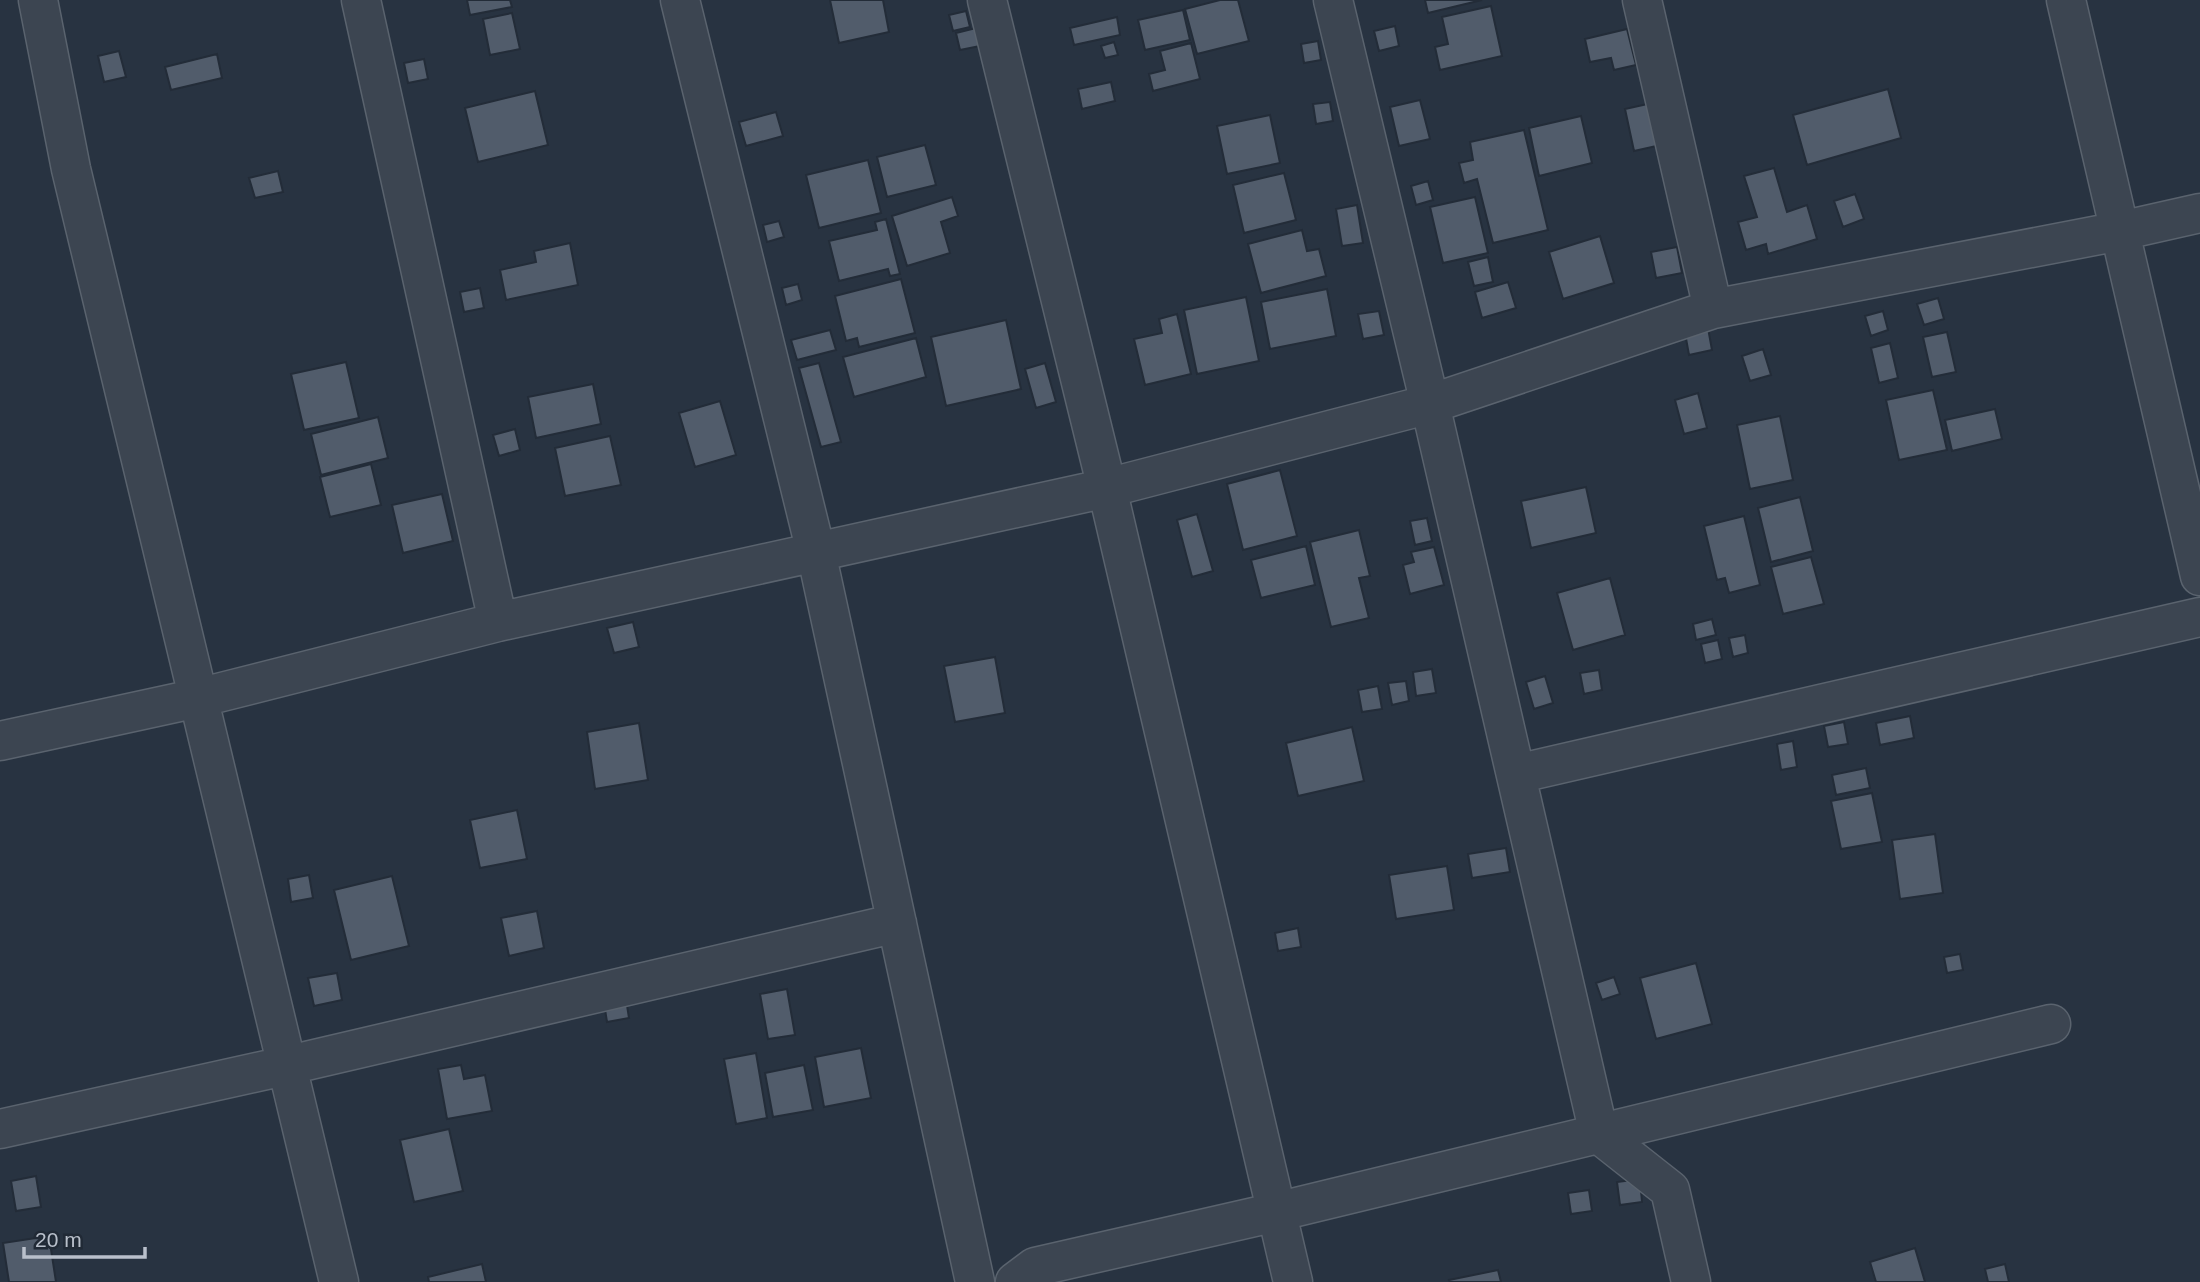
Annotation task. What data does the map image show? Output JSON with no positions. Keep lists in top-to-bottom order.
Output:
{
  "scale_bar": "20 m"
}
